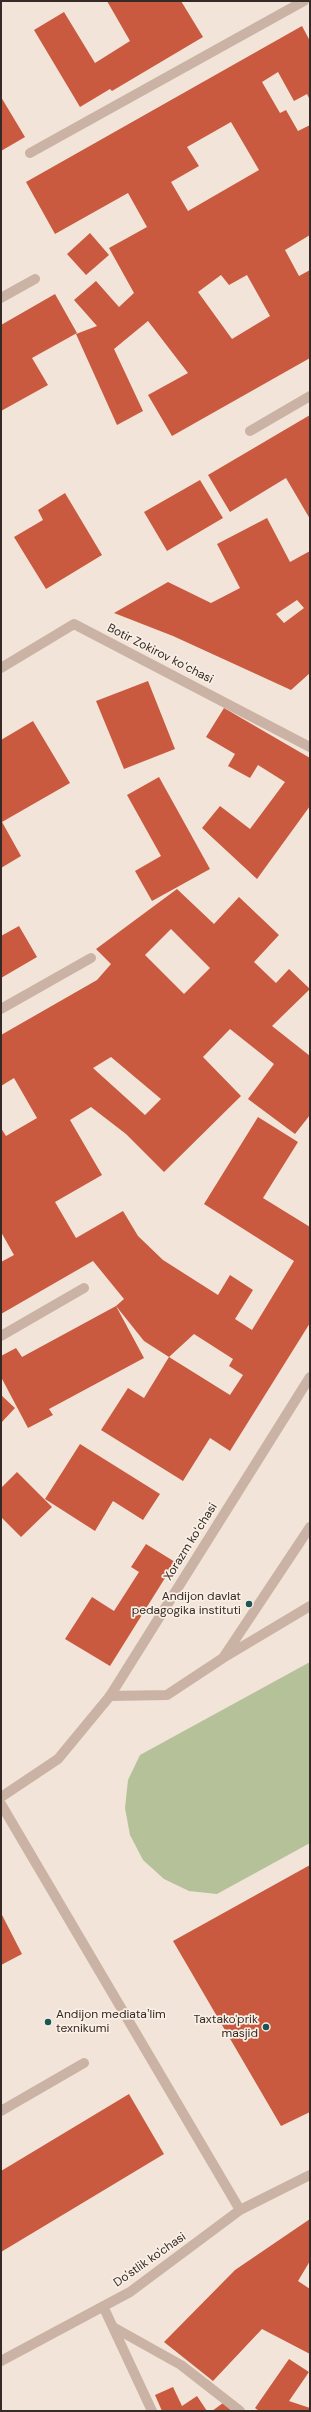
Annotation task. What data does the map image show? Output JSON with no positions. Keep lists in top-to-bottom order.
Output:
{
  "streets": {
    "street": ["Botir Zokirov koʻchasi", "Xorazm koʻchasi", "Do'stlik ko'chasi"]
  },
  "places": ["Andijon davlat pedagogika instituti", "Andijon mediataʼlim texnikumi", "Taxtako'prik masjid"]
}
